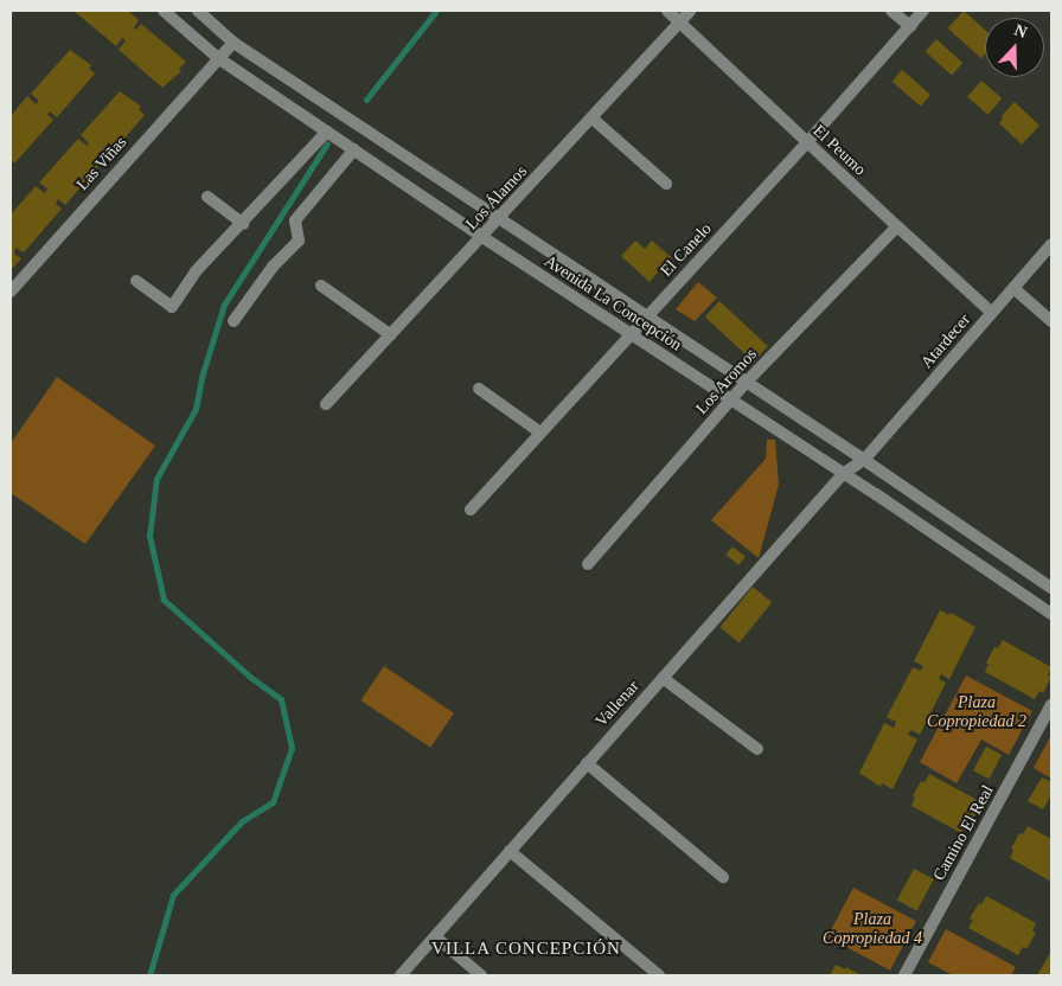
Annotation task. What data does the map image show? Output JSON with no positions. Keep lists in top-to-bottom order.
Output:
{
  "streets": {
    "street": [
      "El Peumo",
      "Las Viñas",
      "Los Álamos",
      "El Canelo",
      "Avenida La Concepción",
      "Atardecer",
      "Los Aromos",
      "Vallenar",
      "Camino El Real"
    ]
  },
  "crossings": [
    ["El Peumo", "Los Álamos"],
    ["El Peumo", "El Canelo"],
    ["El Peumo", "Atardecer"],
    ["El Peumo", "Los Aromos"],
    ["Las Viñas", "Avenida La Concepción"],
    ["Los Álamos", "Avenida La Concepción"],
    ["El Canelo", "Avenida La Concepción"],
    ["Avenida La Concepción", "Atardecer"],
    ["Avenida La Concepción", "Los Aromos"],
    ["Avenida La Concepción", "Vallenar"],
    ["Atardecer", "Vallenar"]
  ],
  "districts": ["VILLA CONCEPCIÓN"],
  "parks": ["Plaza Copropiedad 2", "Plaza Copropiedad 4"],
  "north": "top"
}
